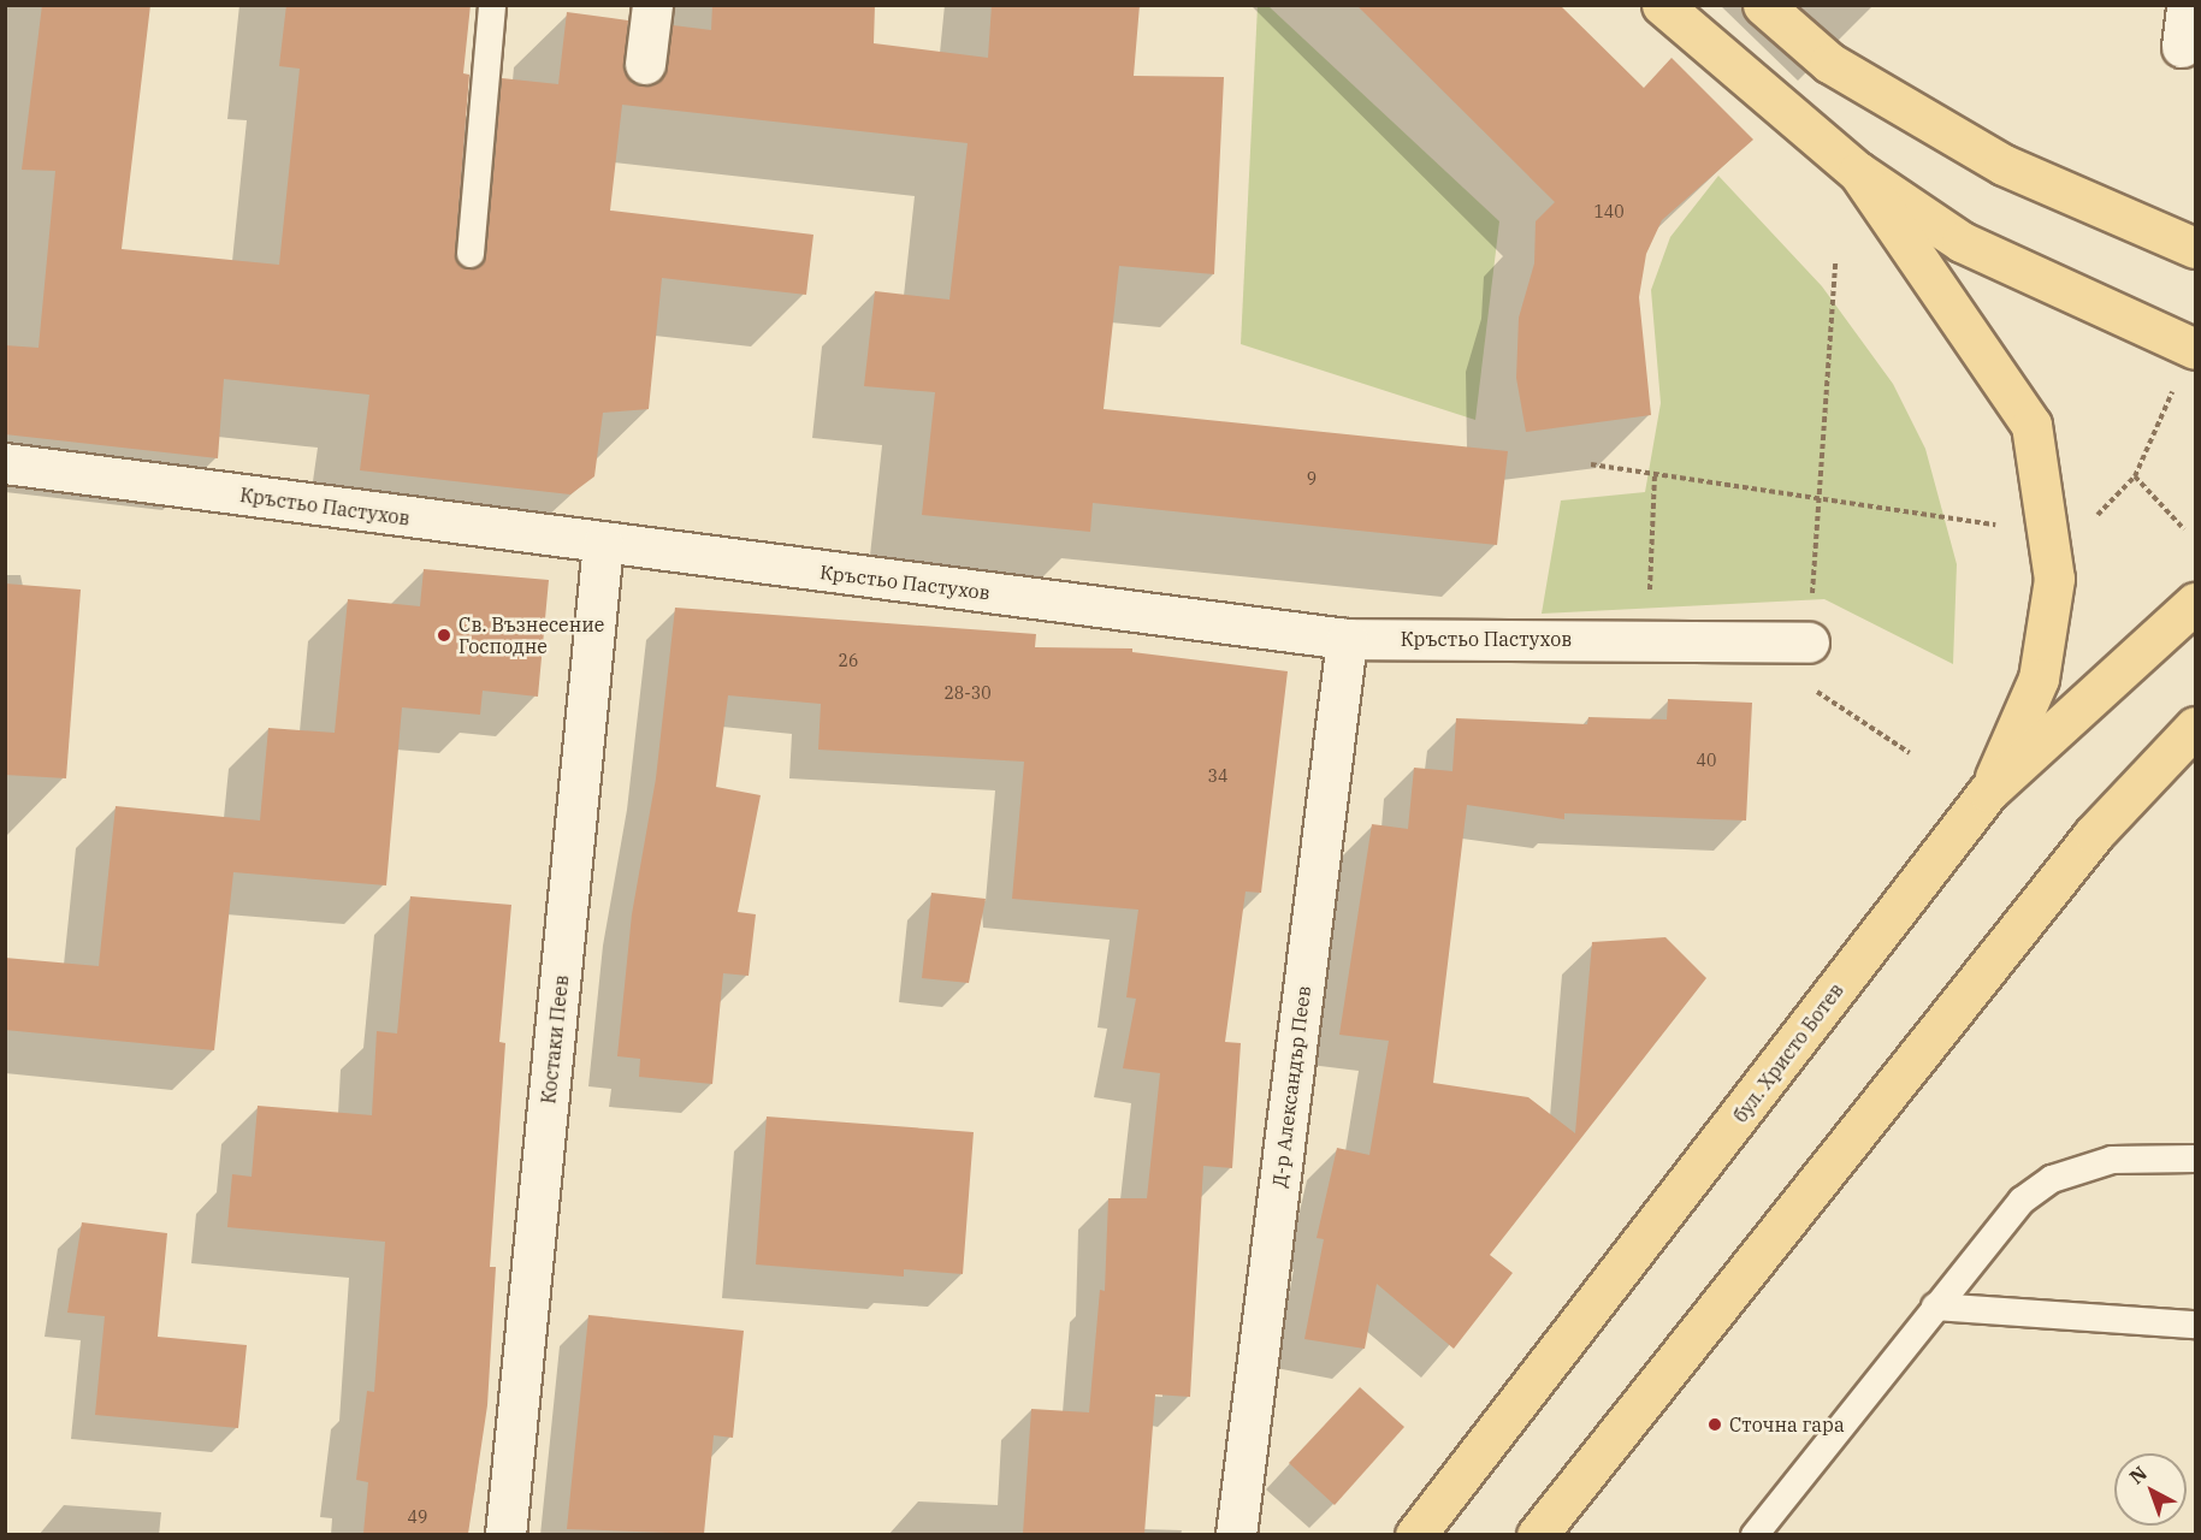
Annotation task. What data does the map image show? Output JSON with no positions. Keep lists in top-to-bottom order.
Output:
{
  "streets": {
    "main road": ["бул. Христо Ботев"],
    "street": ["Кръстьо Пастухов", "Костаки Пеев", "Д-р Александър Пеев"]
  },
  "crossings": [
    ["Кръстьо Пастухов", "Костаки Пеев"],
    ["Кръстьо Пастухов", "Д-р Александър Пеев"]
  ],
  "places": ["Св. Възнесение Господне", "Сточна гара"],
  "house_numbers": [
    "140",
    "9",
    "26",
    "28-30",
    "40",
    "34",
    "49"
  ],
  "north": "top left"
}
